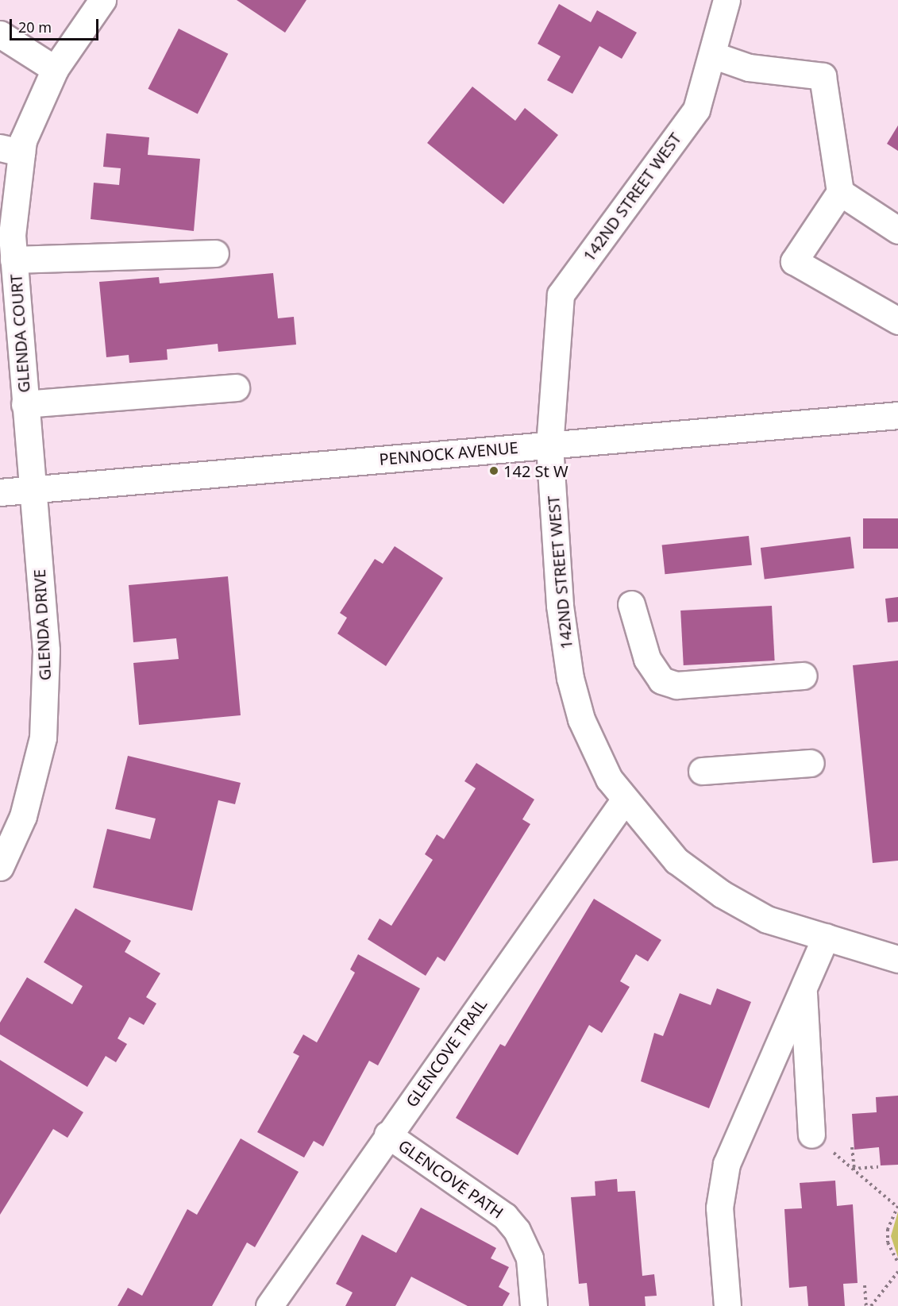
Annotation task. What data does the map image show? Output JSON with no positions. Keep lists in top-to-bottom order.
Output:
{
  "streets": {
    "street": [
      "142ND STREET WEST",
      "GLENDA COURT",
      "PENNOCK AVENUE",
      "GLENDA DRIVE",
      "GLENCOVE TRAIL",
      "GLENCOVE PATH"
    ]
  },
  "crossings": [
    ["142ND STREET WEST", "PENNOCK AVENUE"],
    ["142ND STREET WEST", "GLENCOVE TRAIL"],
    ["GLENDA COURT", "PENNOCK AVENUE"],
    ["GLENDA COURT", "GLENDA DRIVE"],
    ["PENNOCK AVENUE", "GLENDA DRIVE"],
    ["GLENCOVE TRAIL", "GLENCOVE PATH"]
  ],
  "places": ["142 St W"],
  "scale_bar": "20 m"
}
